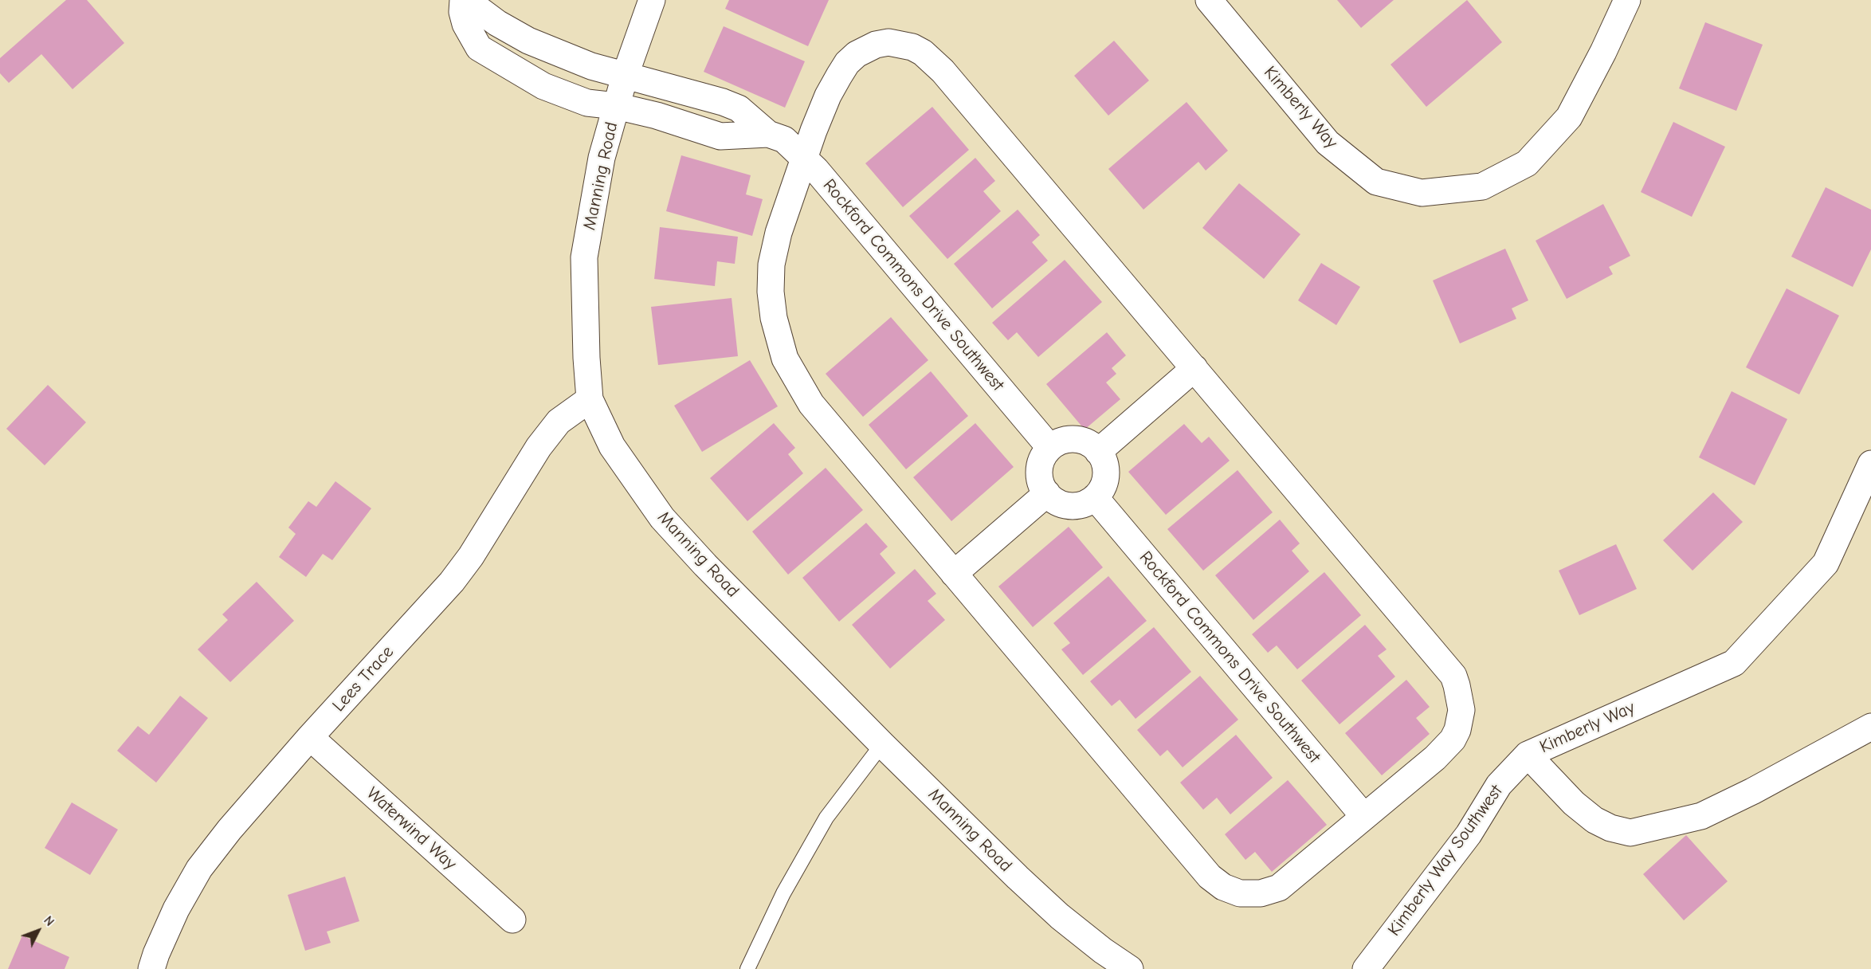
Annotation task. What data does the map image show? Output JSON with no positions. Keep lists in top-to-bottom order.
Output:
{
  "streets": {
    "street": [
      "Kimberly Way",
      "Manning Road",
      "Rockford Commons Drive Southwest",
      "Lees Trace",
      "Waterwind Way",
      "Kimberly Way Southwest"
    ]
  },
  "crossings": [
    ["Kimberly Way", "Kimberly Way Southwest"],
    ["Manning Road", "Rockford Commons Drive Southwest"],
    ["Manning Road", "Lees Trace"],
    ["Lees Trace", "Waterwind Way"]
  ],
  "north": "top right"
}
